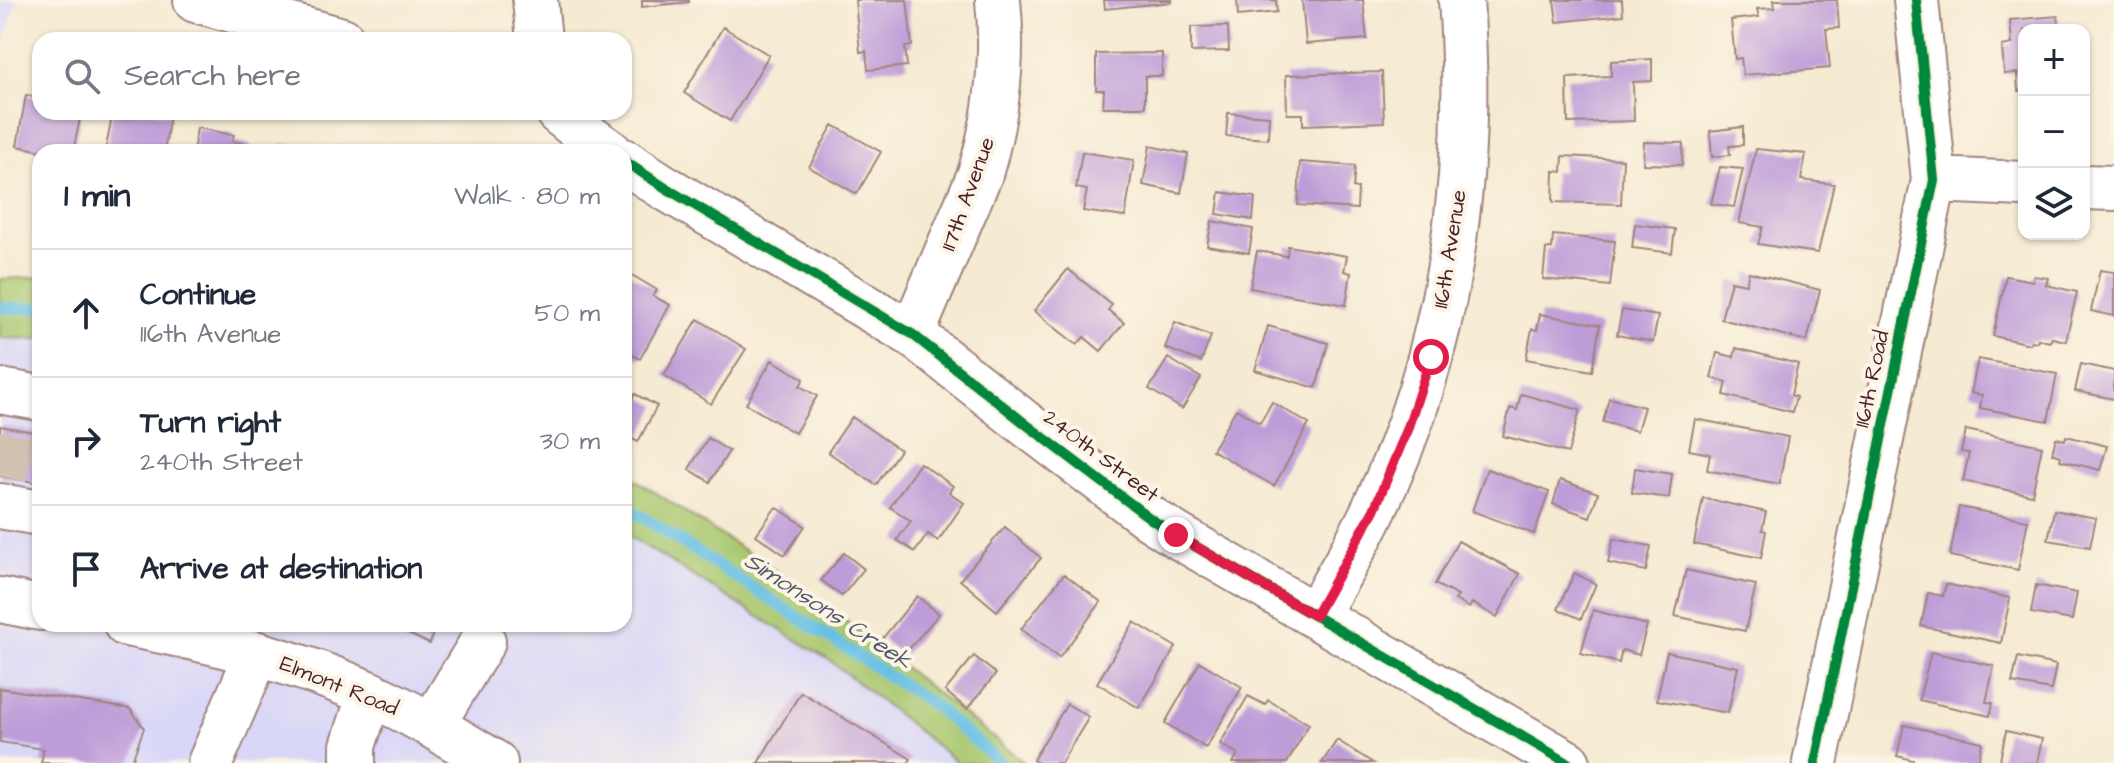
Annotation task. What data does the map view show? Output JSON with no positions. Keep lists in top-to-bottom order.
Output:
{
  "streets": {
    "street": [
      "117th Avenue",
      "116th Avenue",
      "116th Road",
      "240th Street",
      "Elmont Road"
    ]
  },
  "crossings": [
    ["117th Avenue", "240th Street"],
    ["116th Avenue", "240th Street"]
  ],
  "water": ["Simonsons Creek"],
  "page": {
    "map_buttons": ["+", "−"],
    "search": "Search here",
    "heading": ["1 min", "Walk · 80 m"],
    "list": [
      ["Continue", "116th Avenue", "50 m"],
      ["Turn right", "240th Street", "30 m"],
      "Arrive at destination"
    ]
  }
}
